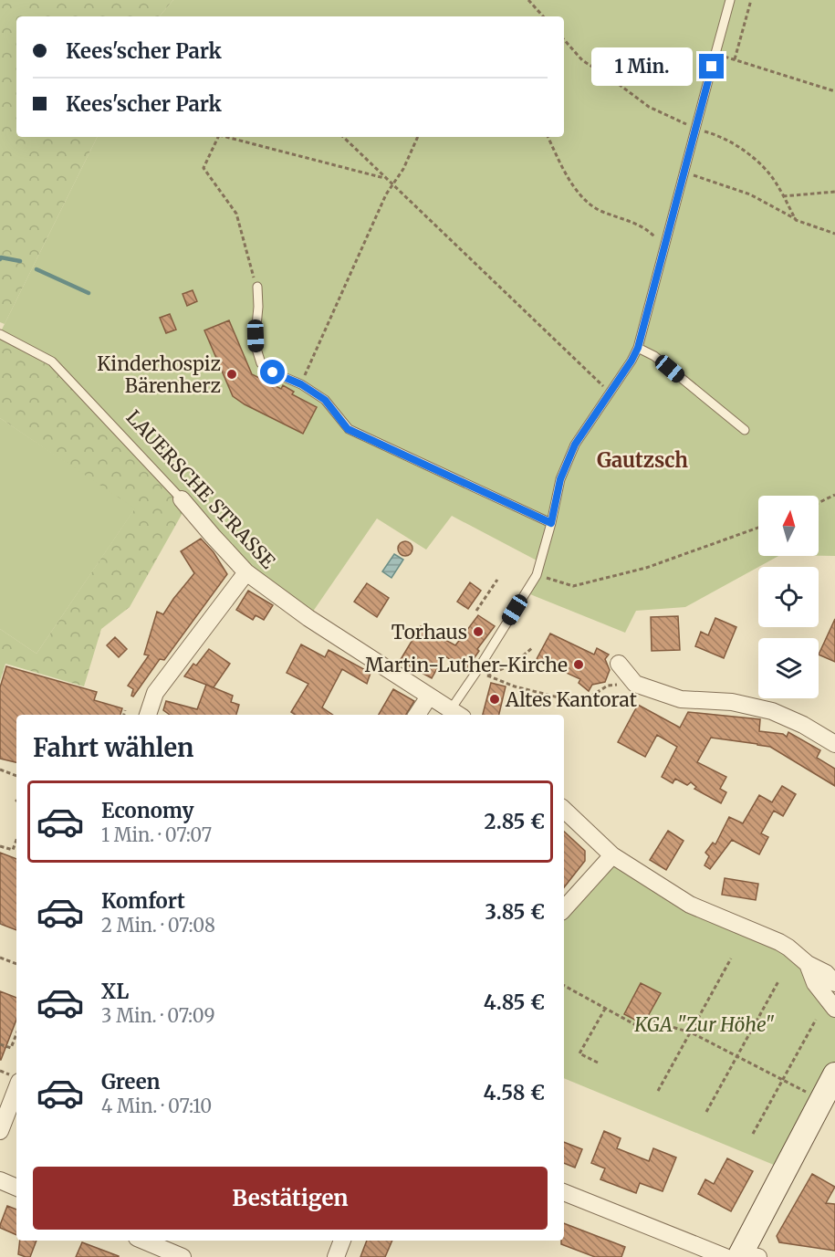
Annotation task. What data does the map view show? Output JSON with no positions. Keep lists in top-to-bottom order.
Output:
{
  "streets": {
    "street": ["LAUERSCHE STRASSE"]
  },
  "districts": ["Gautzsch"],
  "parks": ["KGA \"Zur Höhe\""],
  "places": [
    "Kinderhospiz Bärenherz",
    "Torhaus",
    "Martin-Luther-Kirche",
    "Altes Kantorat"
  ],
  "north": "top",
  "page": {
    "banner": ["Kees'scher Park", "Kees'scher Park"],
    "bubble": "1 Min.",
    "heading": "Fahrt wählen",
    "list": [
      {
        "name": "Economy",
        "note": "1 Min. · 07:07",
        "value": "2.85 €"
      },
      {
        "name": "Komfort",
        "note": "2 Min. · 07:08",
        "value": "3.85 €"
      },
      {
        "name": "XL",
        "note": "3 Min. · 07:09",
        "value": "4.85 €"
      },
      {
        "name": "Green",
        "note": "4 Min. · 07:10",
        "value": "4.58 €"
      }
    ],
    "buttons": "Bestätigen"
  }
}
